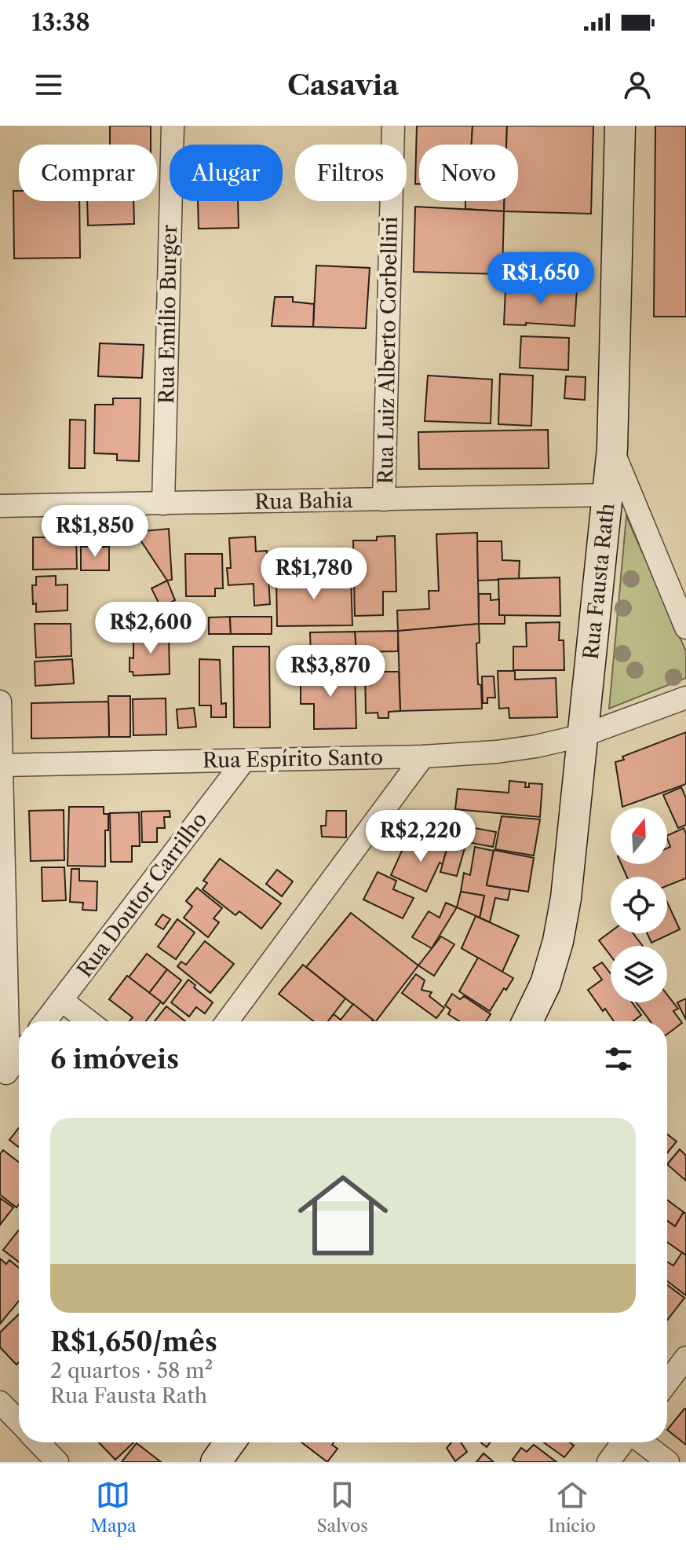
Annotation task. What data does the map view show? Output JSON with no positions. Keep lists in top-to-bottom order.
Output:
{
  "streets": {
    "street": [
      "Rua Emílio Burger",
      "Rua Luiz Alberto Corbellini",
      "Rua Bahia",
      "Rua Fausta Rath",
      "Rua Espírito Santo",
      "Rua Doutor Carrilho"
    ]
  },
  "crossings": [
    ["Rua Emílio Burger", "Rua Bahia"],
    ["Rua Luiz Alberto Corbellini", "Rua Bahia"],
    ["Rua Bahia", "Rua Fausta Rath"],
    ["Rua Fausta Rath", "Rua Espírito Santo"],
    ["Rua Espírito Santo", "Rua Doutor Carrilho"]
  ],
  "north": "top",
  "page": {
    "status": "13:38",
    "header": "Casavia",
    "chip": [
      "Comprar",
      "Alugar",
      "Filtros",
      "Novo"
    ],
    "price": [
      "R$1,650",
      "R$1,850",
      "R$1,780",
      "R$2,600",
      "R$3,870",
      "R$2,220"
    ],
    "heading": "6 imóveis",
    "list": [
      {
        "name": "R$1,650/mês",
        "note": "2 quartos · 58 m² · Rua Fausta Rath"
      }
    ],
    "tabs": ["Mapa", "Salvos", "Início"]
  }
}
